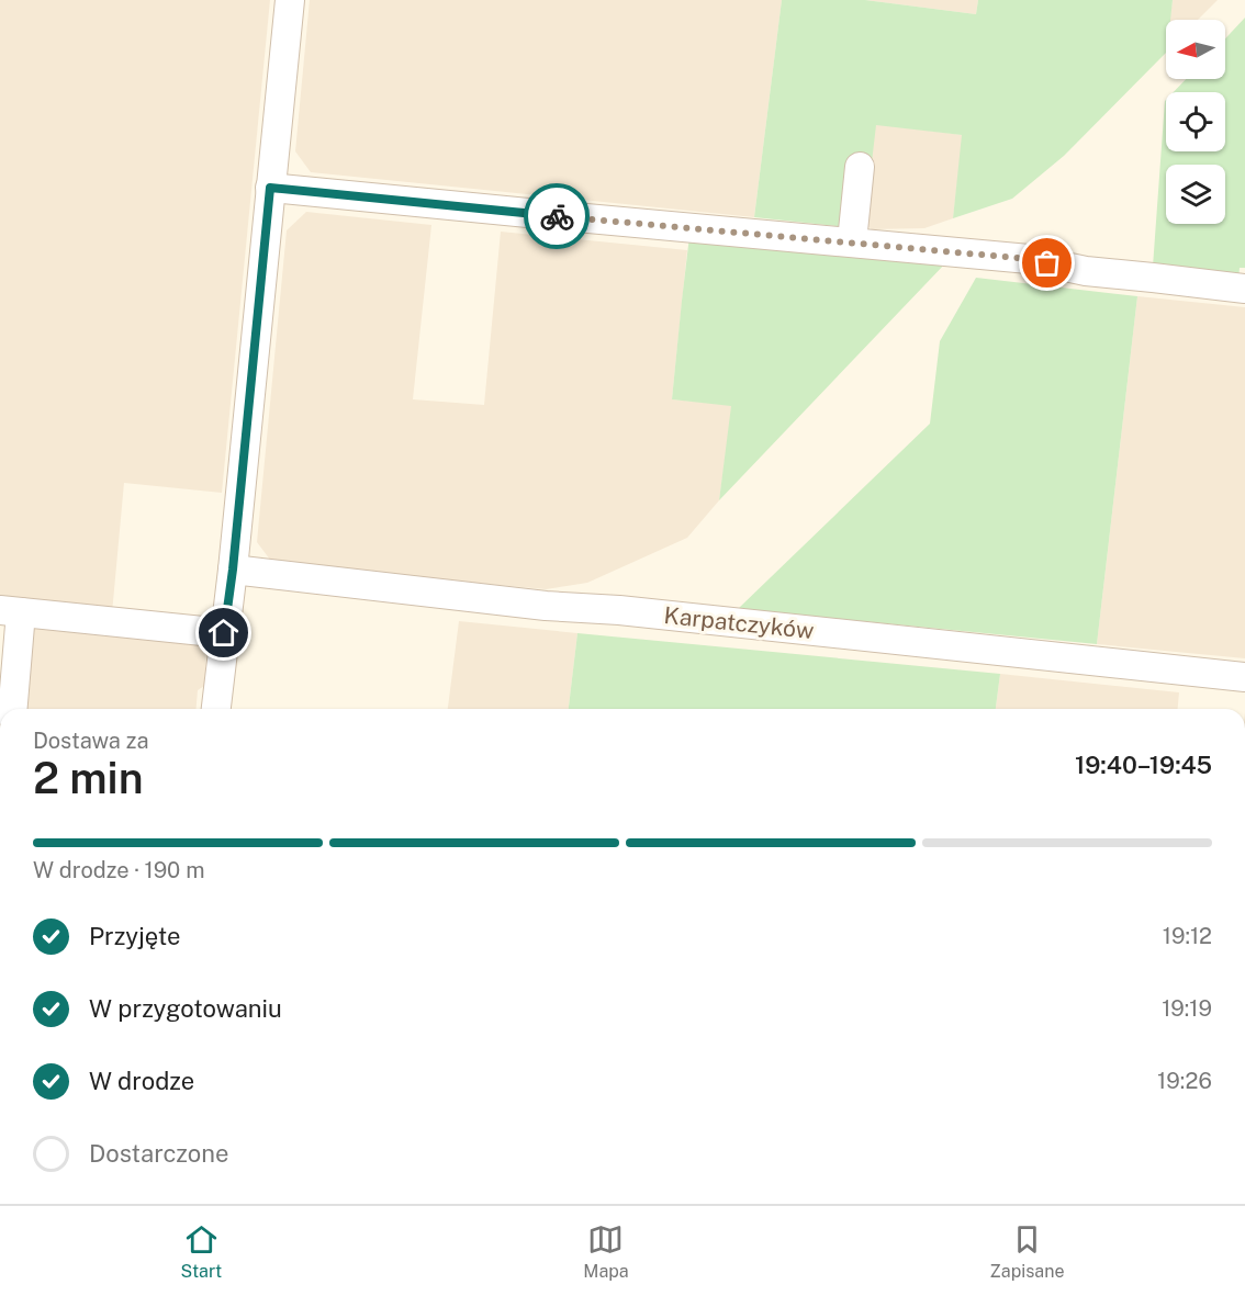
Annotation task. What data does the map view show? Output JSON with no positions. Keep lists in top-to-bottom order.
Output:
{
  "streets": {
    "street": ["Karpatczyków"]
  },
  "north": "left",
  "page": {
    "heading": ["2 min", "Dostawa za", "19:40–19:45"],
    "bar": "W drodze · 190 m",
    "list": [
      ["Przyjęte", "19:12"],
      ["W przygotowaniu", "19:19"],
      ["W drodze", "19:26"],
      "Dostarczone"
    ],
    "tabs": ["Start", "Mapa", "Zapisane"]
  }
}
